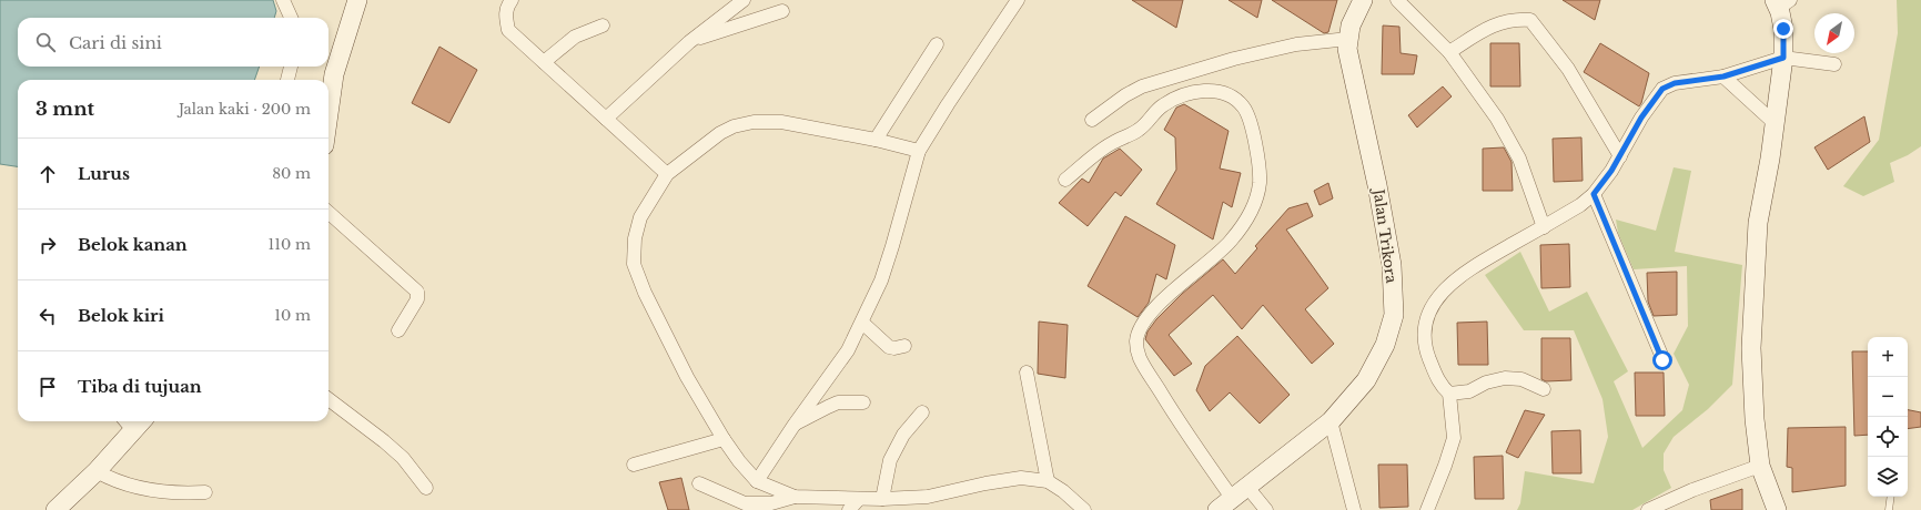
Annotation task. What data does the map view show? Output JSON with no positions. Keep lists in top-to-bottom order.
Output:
{
  "streets": {
    "street": ["Jalan Trikora"]
  },
  "north": "bottom left",
  "page": {
    "search": "Cari di sini",
    "heading": ["3 mnt", "Jalan kaki · 200 m"],
    "list": [
      ["Lurus", "80 m"],
      ["Belok kanan", "110 m"],
      ["Belok kiri", "10 m"],
      "Tiba di tujuan"
    ],
    "map_buttons": ["+", "−"]
  }
}
